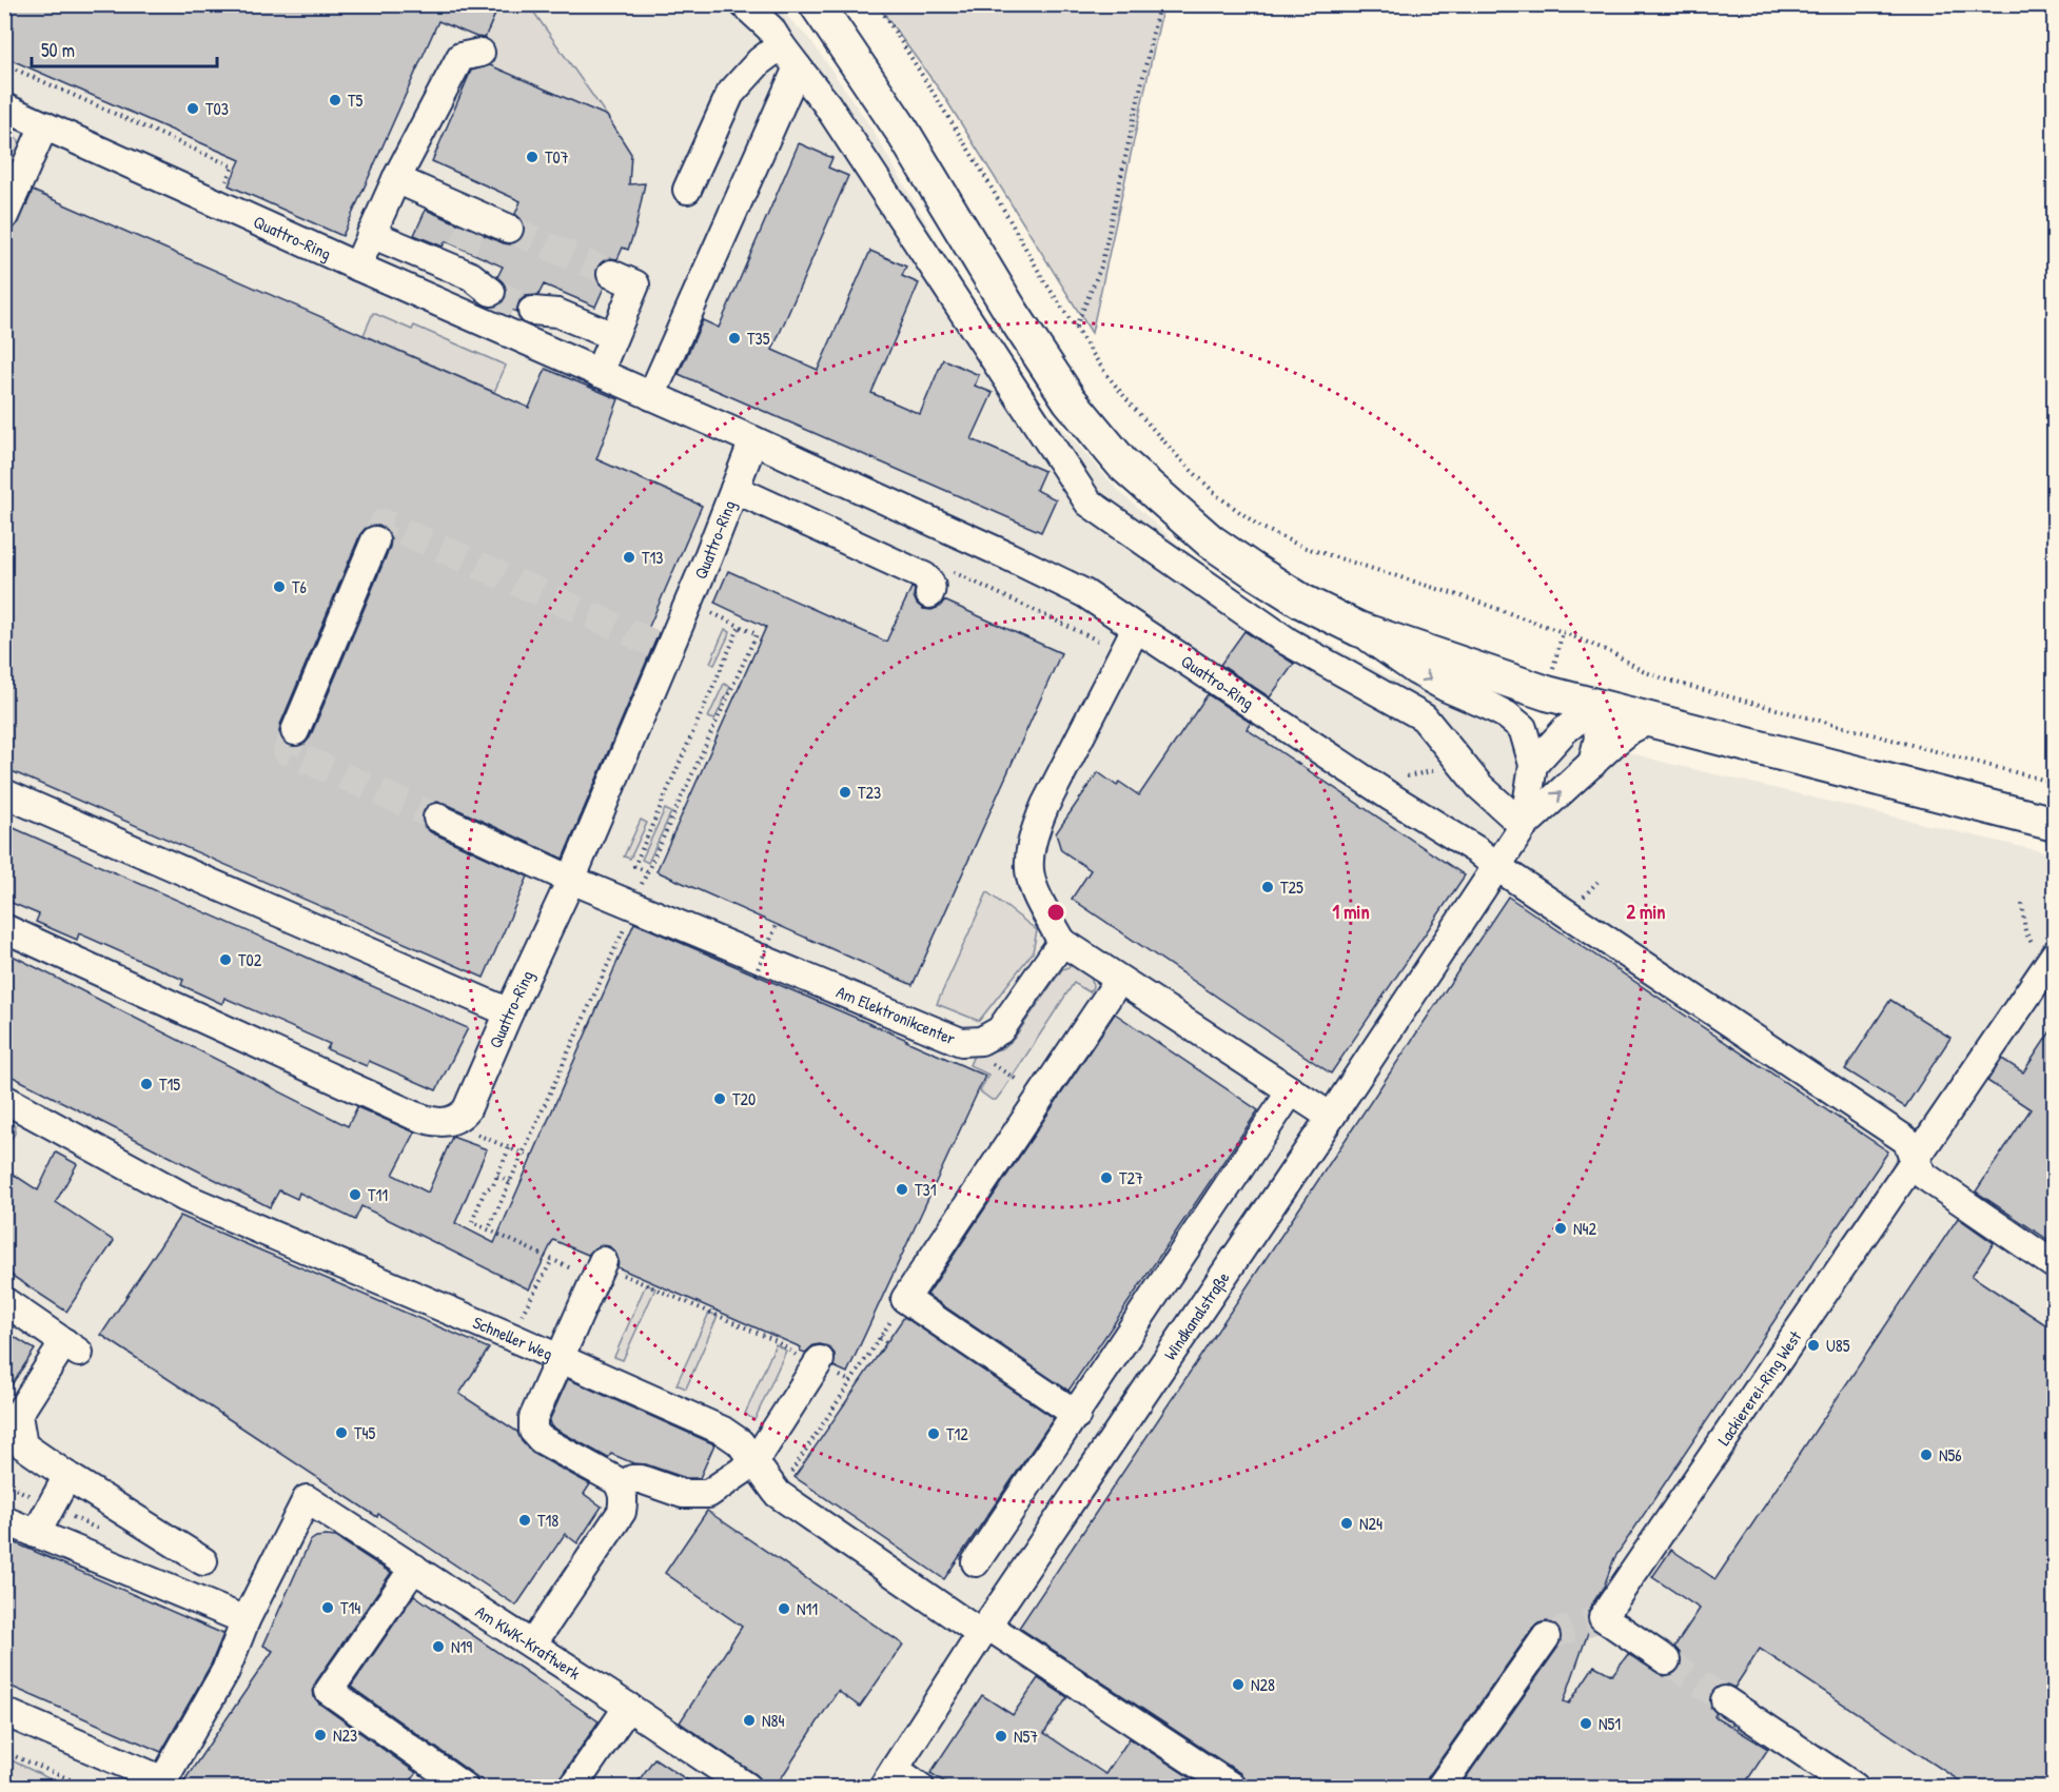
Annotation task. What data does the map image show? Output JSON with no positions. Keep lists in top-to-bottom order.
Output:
{
  "streets": {
    "lane": [
      "Quattro-Ring",
      "Am Elektronikcenter",
      "Windkanalstraße",
      "Schneller Weg",
      "Lackiererei-Ring West",
      "Am KWK-Kraftwerk"
    ]
  },
  "crossings": [
    ["Quattro-Ring", "Am Elektronikcenter"],
    ["Quattro-Ring", "Windkanalstraße"],
    ["Windkanalstraße", "Schneller Weg"]
  ],
  "places": [
    "T5",
    "T03",
    "T07",
    "T35",
    "T13",
    "T6",
    "T23",
    "T25",
    "T02",
    "T15",
    "T20",
    "T27",
    "T31",
    "T11",
    "N42",
    "U85",
    "T45",
    "T12",
    "N56",
    "T18",
    "N24",
    "T14",
    "N11",
    "N19",
    "N28",
    "N84",
    "N51",
    "N23",
    "N57"
  ],
  "scale_bar": "50 m",
  "rings": ["1 min", "2 min"]
}
